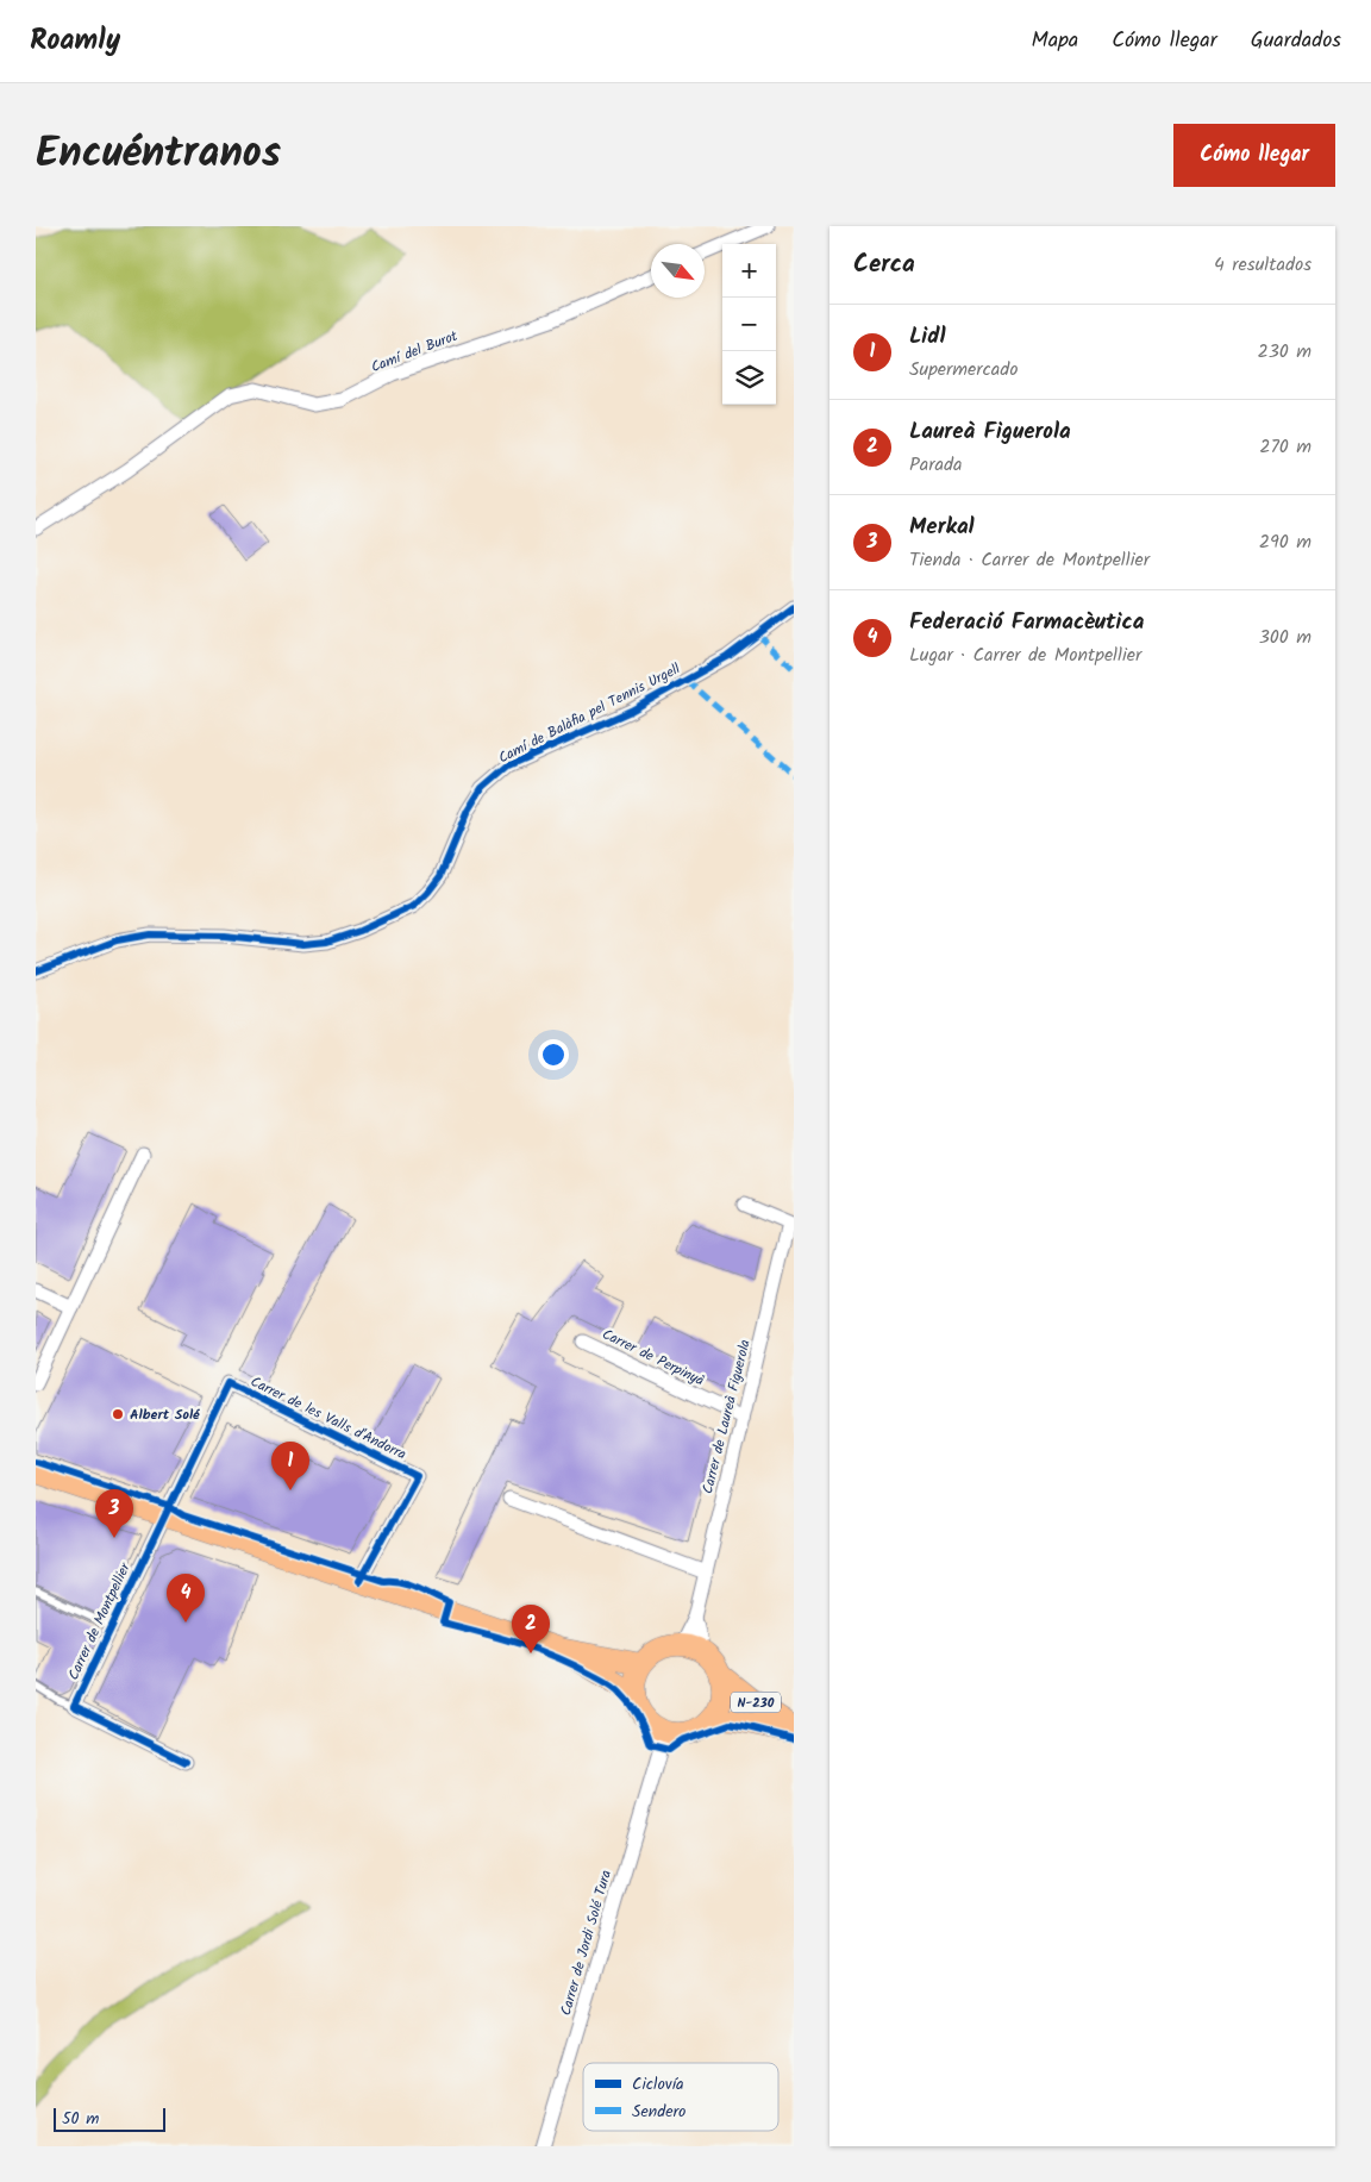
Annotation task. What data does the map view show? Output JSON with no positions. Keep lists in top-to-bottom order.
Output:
{
  "streets": {
    "main road": ["N-230"],
    "street": [
      "Camí del Burot",
      "Camí de Balàfia pel Tennis Urgell",
      "Carrer de Perpinyà",
      "Carrer de Laureà Figuerola",
      "Carrer de les Valls d'Andorra",
      "Carrer de Montpellier",
      "Carrer de Jordi Solé Tura"
    ]
  },
  "crossings": [
    ["Carrer de Perpinyà", "Carrer de Laureà Figuerola"],
    ["Carrer de Laureà Figuerola", "N-230"],
    ["Carrer de les Valls d'Andorra", "Carrer de Montpellier"]
  ],
  "places": ["Albert Solé"],
  "legend": ["Ciclovía", "Sendero"],
  "scale_bar": "50 m",
  "north": "bottom right",
  "page": {
    "header": "Roamly",
    "nav": ["Mapa", "Cómo llegar", "Guardados"],
    "title": "Encuéntranos",
    "buttons": "Cómo llegar",
    "heading": ["Cerca", "4 resultados"],
    "map_buttons": ["+", "−"],
    "list": [
      {
        "mark": "1",
        "name": "Lidl",
        "note": "Supermercado",
        "value": "230 m"
      },
      {
        "mark": "2",
        "name": "Laureà Figuerola",
        "note": "Parada",
        "value": "270 m"
      },
      {
        "mark": "3",
        "name": "Merkal",
        "note": "Tienda · Carrer de Montpellier",
        "value": "290 m"
      },
      {
        "mark": "4",
        "name": "Federació Farmacèutica",
        "note": "Lugar · Carrer de Montpellier",
        "value": "300 m"
      }
    ],
    "pins": [
      "1",
      "3",
      "4",
      "2"
    ],
    "scale": "50 m"
  }
}
